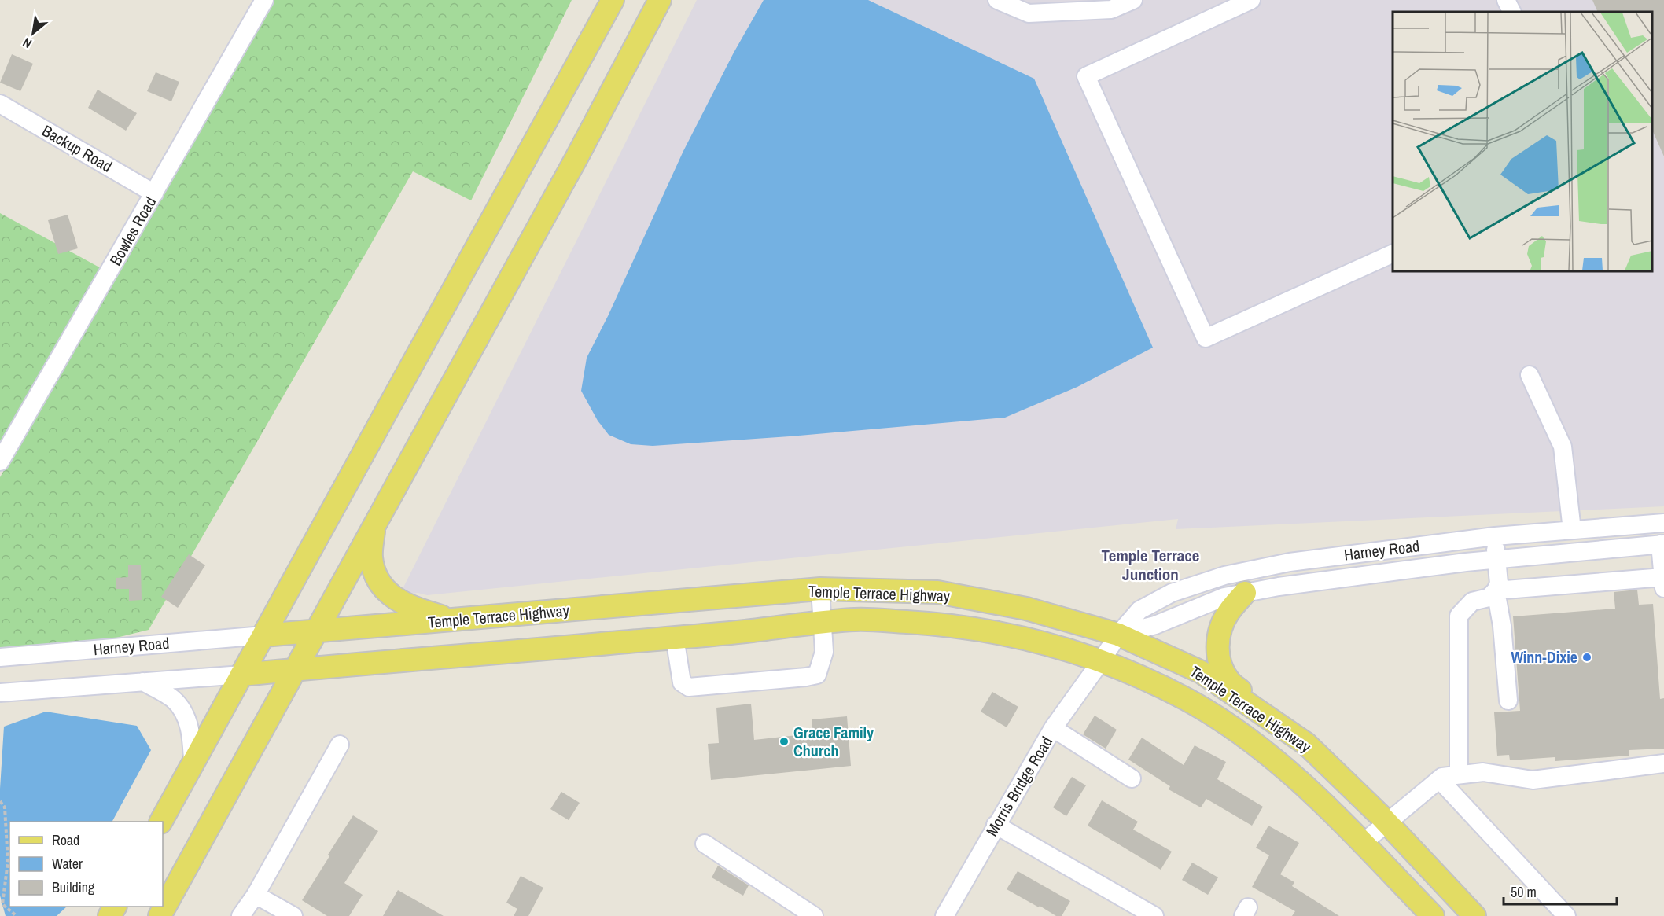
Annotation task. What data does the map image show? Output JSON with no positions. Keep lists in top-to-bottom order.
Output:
{
  "streets": {
    "main road": ["Temple Terrace Highway"],
    "street": [
      "Backup Road",
      "Bowles Road",
      "Harney Road",
      "Morris Bridge Road"
    ]
  },
  "crossings": [
    ["Backup Road", "Bowles Road"],
    ["Harney Road", "Temple Terrace Highway"],
    ["Harney Road", "Morris Bridge Road"],
    ["Temple Terrace Highway", "Morris Bridge Road"]
  ],
  "districts": ["Temple Terrace Junction"],
  "places": ["Winn-Dixie", "Grace Family Church"],
  "legend": ["Road", "Water", "Building"],
  "scale_bar": "50 m",
  "north": "bottom left"
}
